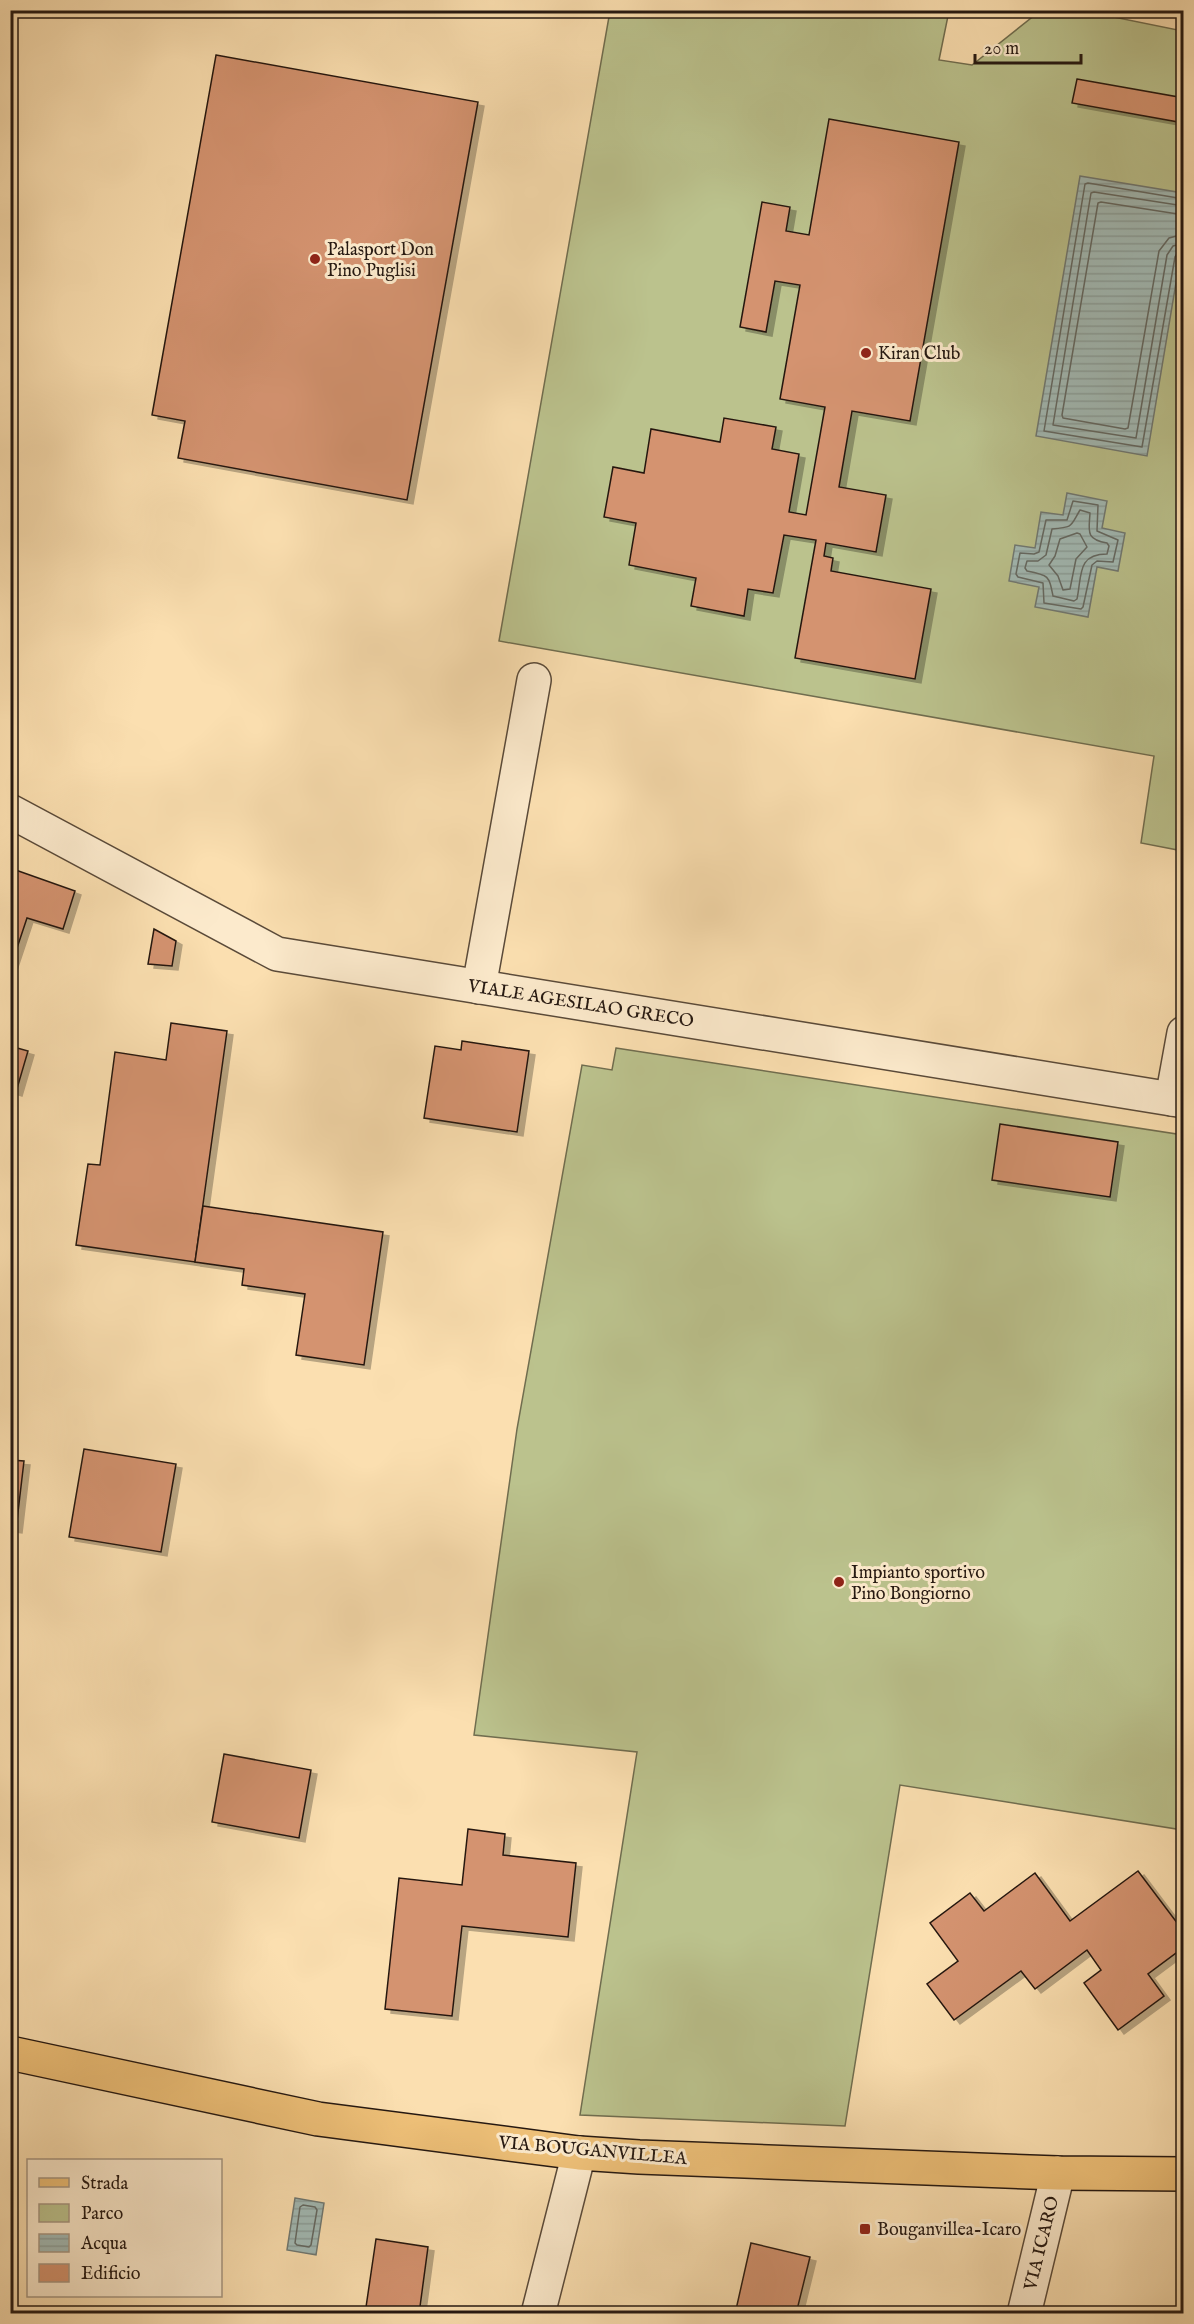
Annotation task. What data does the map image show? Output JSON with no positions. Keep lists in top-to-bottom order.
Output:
{
  "streets": {
    "main road": ["VIA BOUGANVILLEA"],
    "street": ["VIALE AGESILAO GRECO", "VIA ICARO"]
  },
  "crossings": [
    ["VIA BOUGANVILLEA", "VIA ICARO"]
  ],
  "places": {
    "other": ["Palasport Don Pino Puglisi", "Kiran Club", "Impianto sportivo Pino Bongiorno"],
    "transit": ["Bouganvillea-Icaro"]
  },
  "legend": [
    "Strada",
    "Parco",
    "Acqua",
    "Edificio"
  ],
  "scale_bar": "20 m"
}
